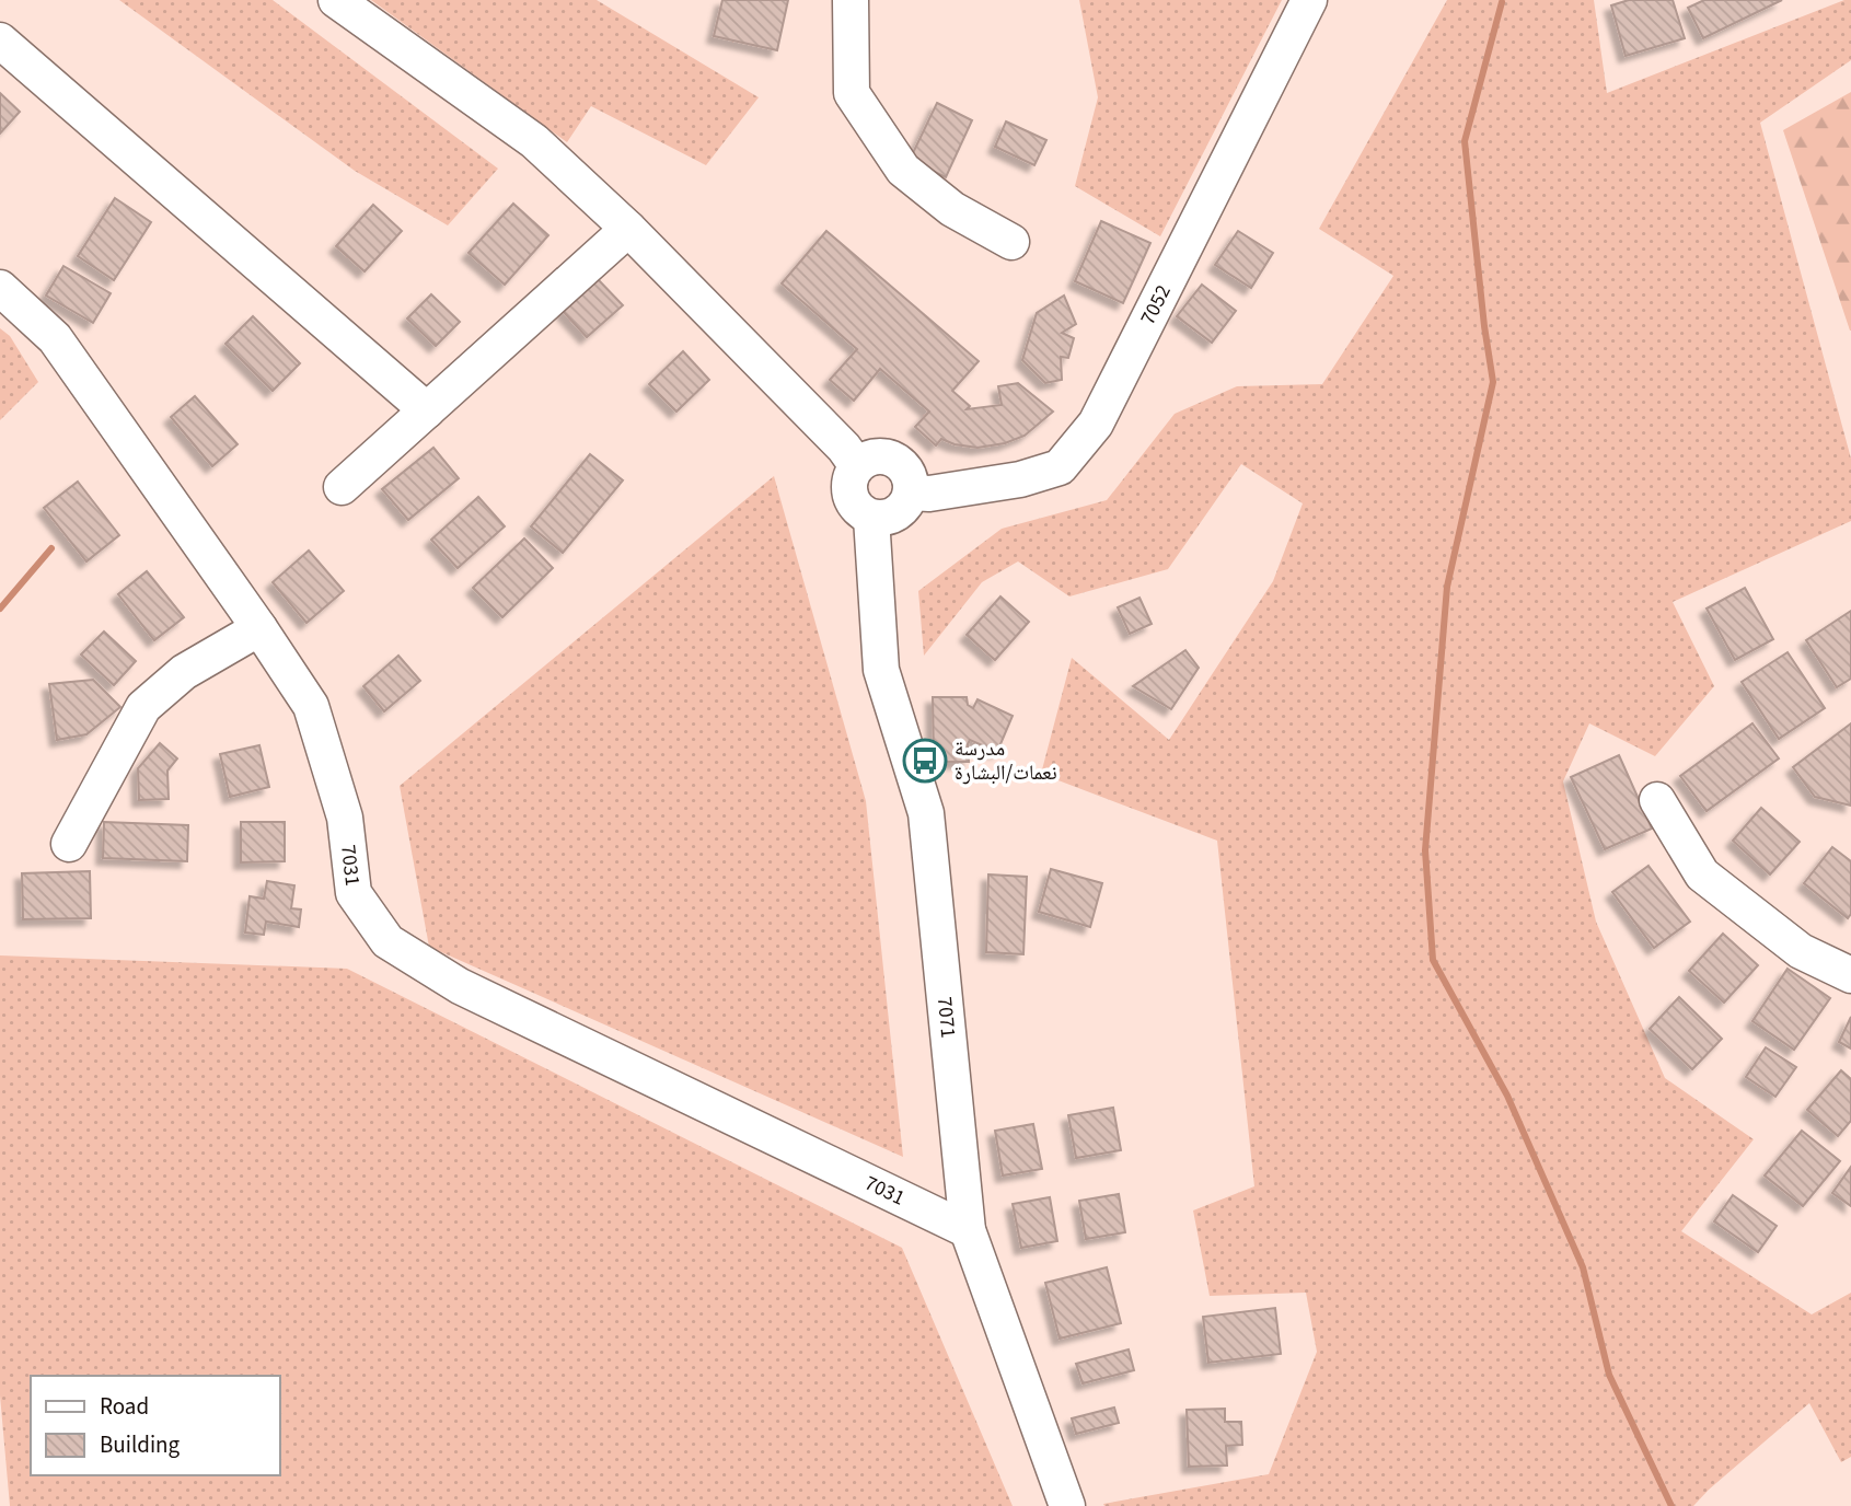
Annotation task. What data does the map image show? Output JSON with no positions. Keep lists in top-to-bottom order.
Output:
{
  "streets": {
    "street": ["7052", "7031", "7071"]
  },
  "crossings": [
    ["7052", "7071"],
    ["7031", "7071"]
  ],
  "places": {
    "bus stop": ["مدرسة نعمات/البشارة"]
  },
  "legend": ["Road", "Building"]
}
